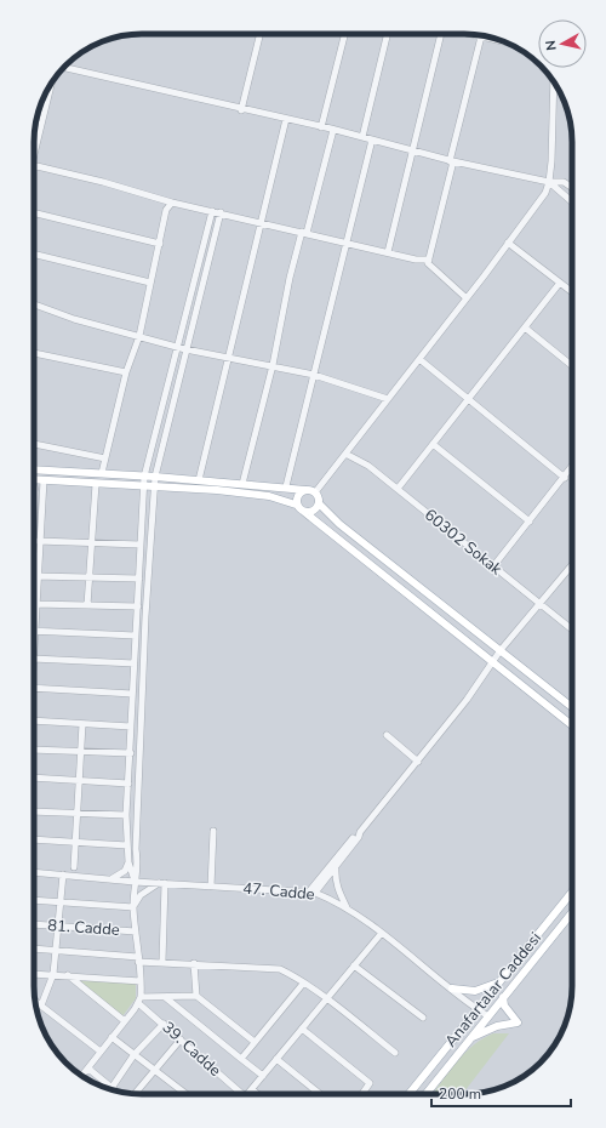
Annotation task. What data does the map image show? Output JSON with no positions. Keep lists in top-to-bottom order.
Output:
{
  "streets": {
    "main road": ["Anafartalar Caddesi"],
    "street": [
      "60302 Sokak",
      "47. Cadde",
      "81. Cadde",
      "39. Cadde"
    ]
  },
  "crossings": [
    ["47. Cadde", "Anafartalar Caddesi"]
  ],
  "scale_bar": "200 m",
  "north": "left"
}
